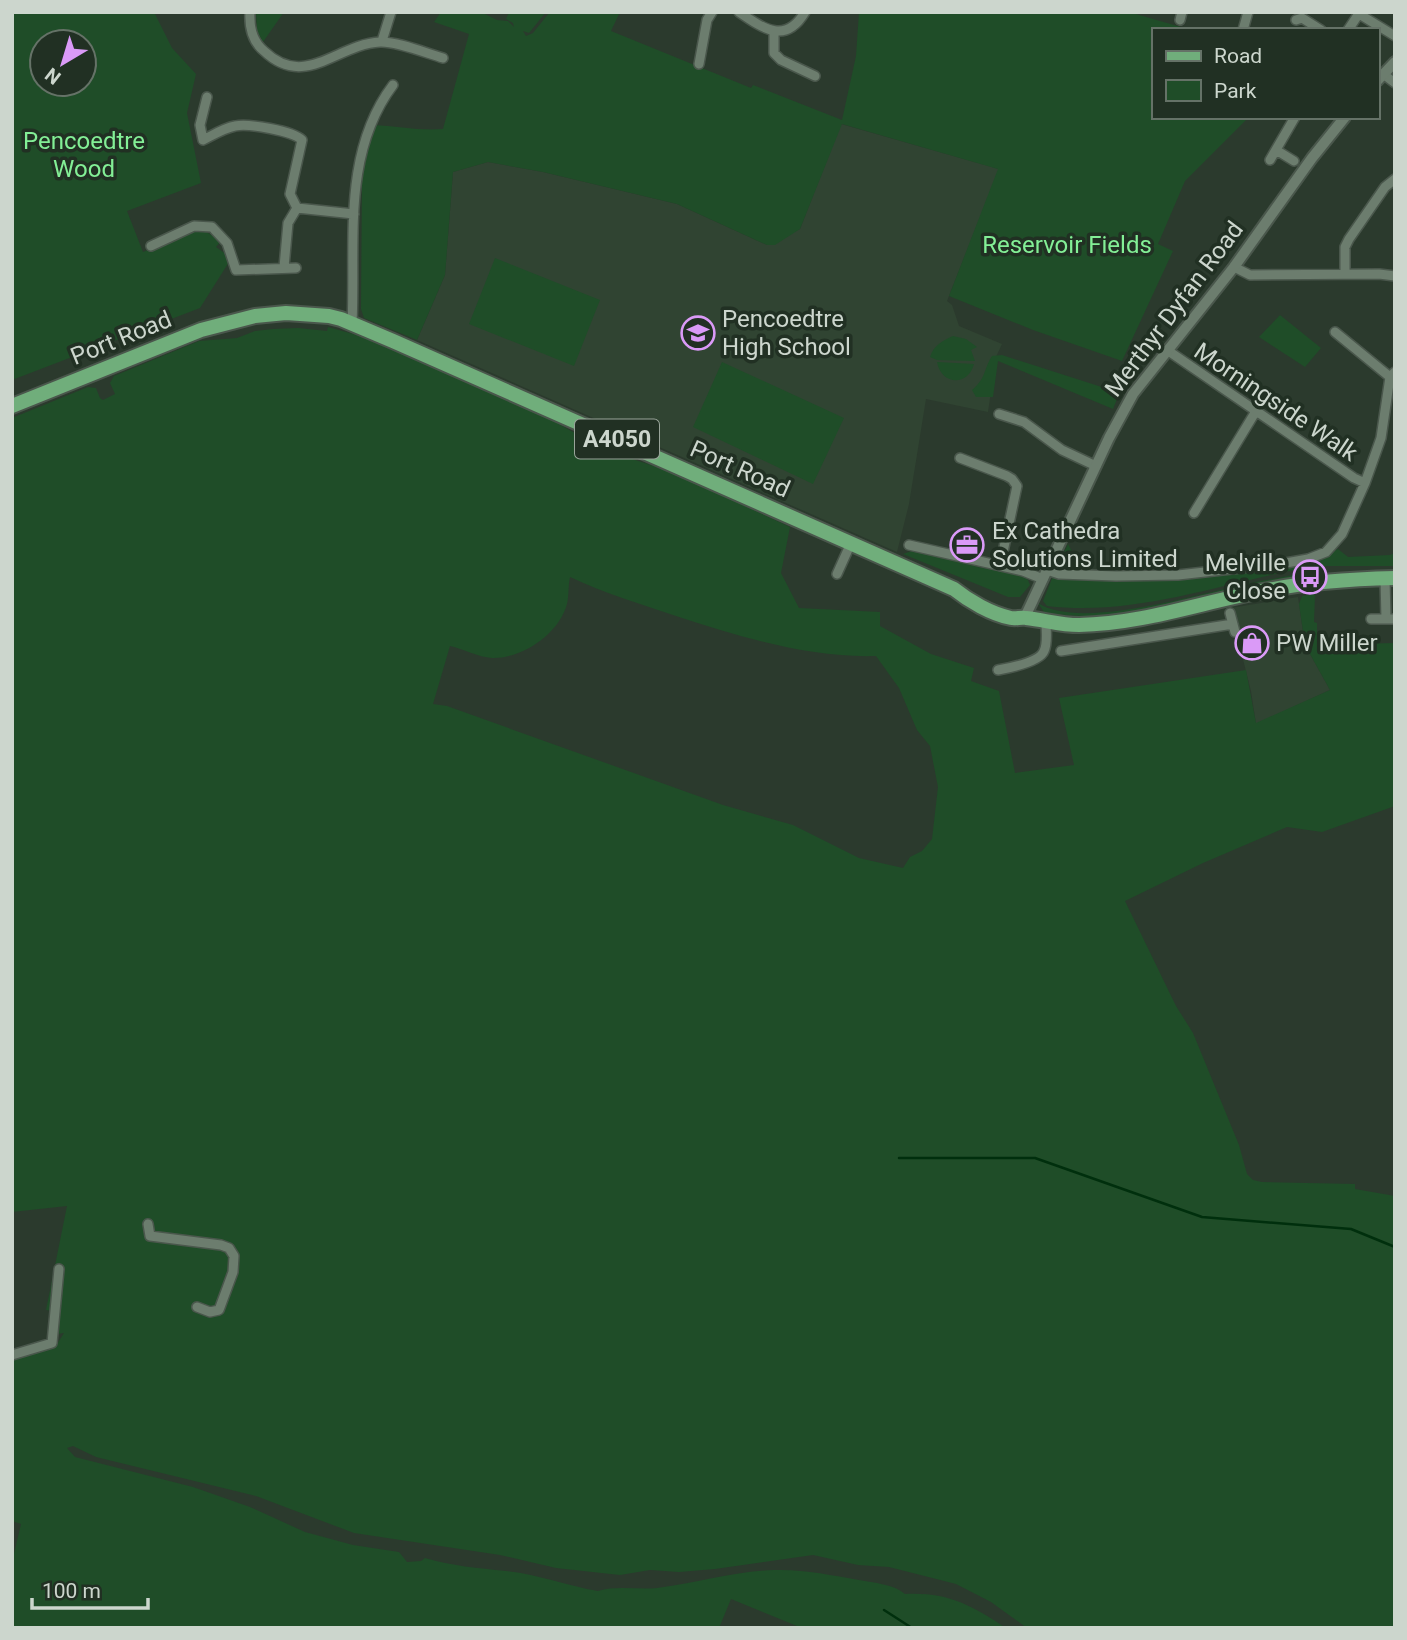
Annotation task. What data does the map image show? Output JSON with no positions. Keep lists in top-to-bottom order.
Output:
{
  "streets": {
    "main road": ["Port Road", "A4050"],
    "street": ["Merthyr Dyfan Road", "Morningside Walk"]
  },
  "crossings": [
    ["Merthyr Dyfan Road", "Port Road"],
    ["Merthyr Dyfan Road", "Morningside Walk"],
    ["Merthyr Dyfan Road", "A4050"],
    ["Port Road", "A4050"]
  ],
  "parks": ["Pencoedtre Wood", "Reservoir Fields"],
  "places": {
    "school or university": ["Pencoedtre High School"],
    "office": ["Ex Cathedra Solutions Limited"],
    "bus stop": ["Melville Close"],
    "shop": ["PW Miller"]
  },
  "legend": ["Road", "Park"],
  "scale_bar": "100 m",
  "north": "bottom left"
}
